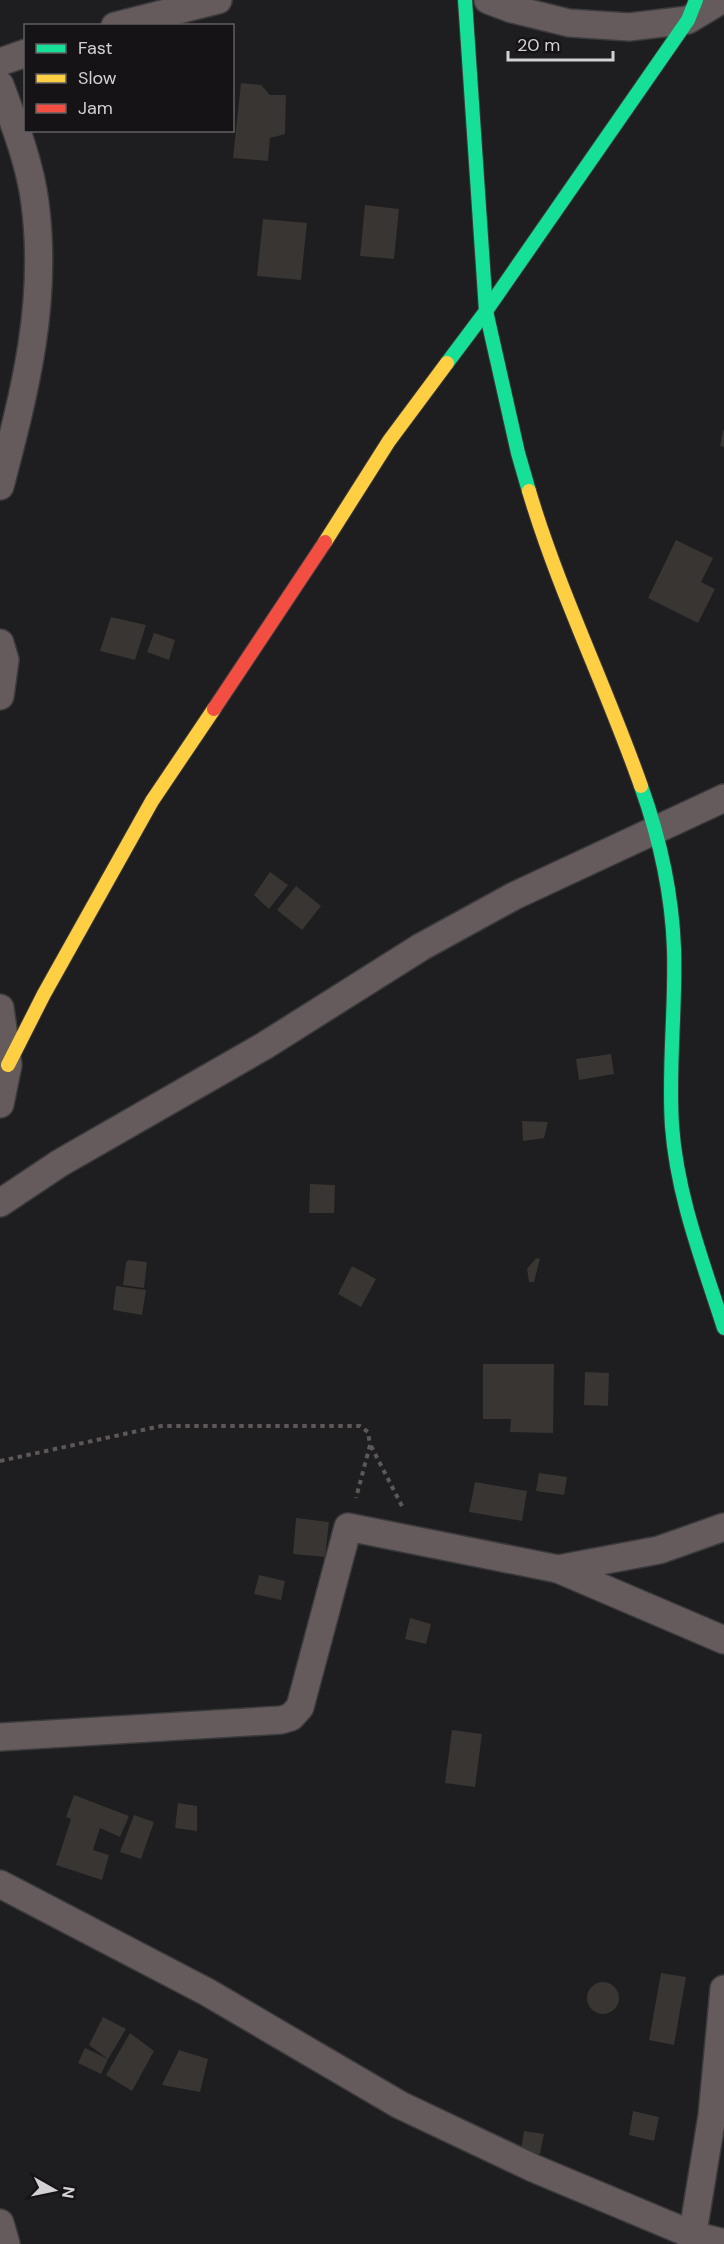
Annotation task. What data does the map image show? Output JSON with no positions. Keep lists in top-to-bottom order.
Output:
{
  "legend": ["Fast", "Slow", "Jam"],
  "scale_bar": "20 m",
  "north": "right"
}
